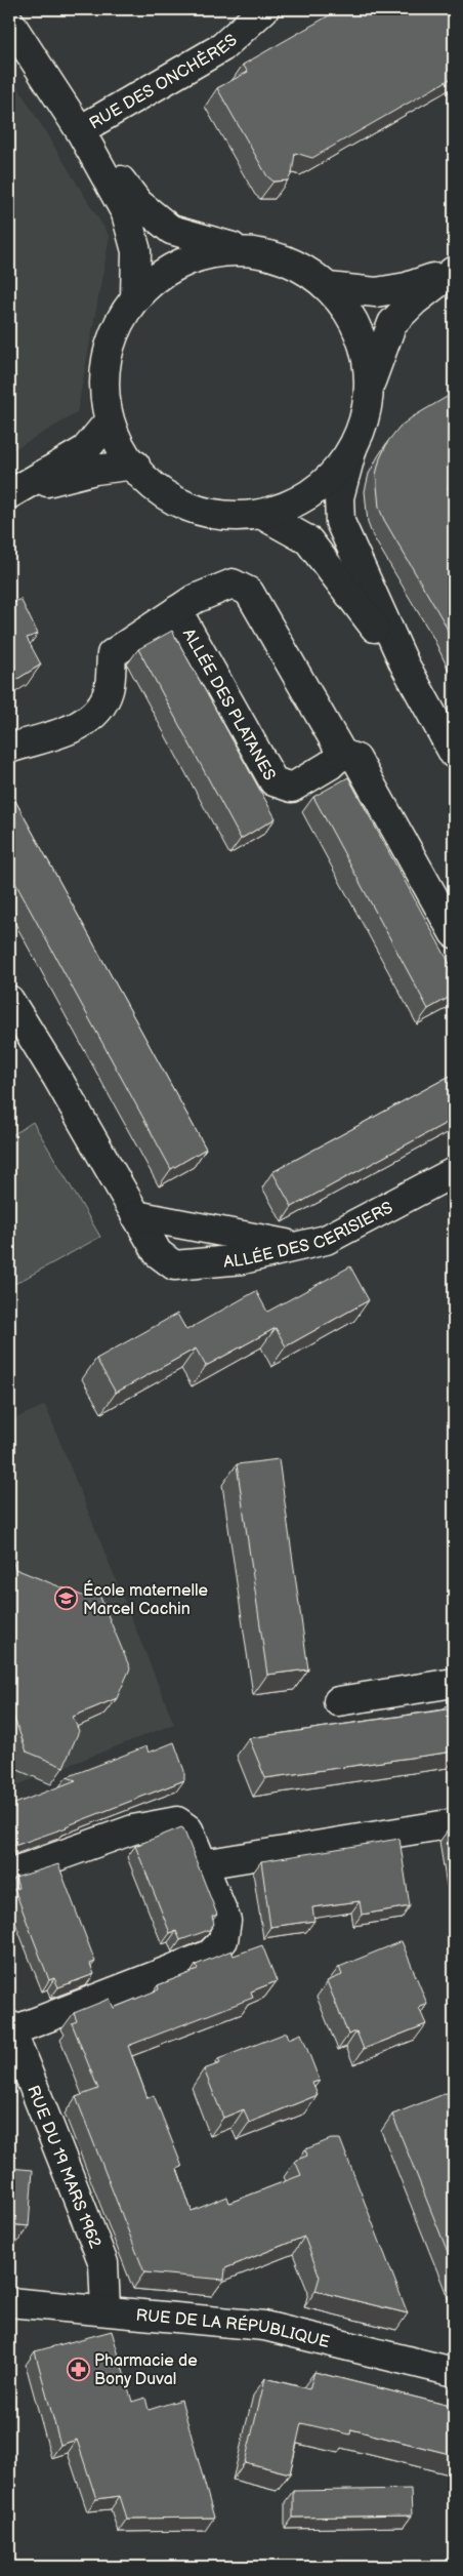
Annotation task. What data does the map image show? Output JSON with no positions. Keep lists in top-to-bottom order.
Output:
{
  "streets": {
    "street": [
      "RUE DES ONCHÈRES",
      "ALLÉE DES PLATANES",
      "ALLÉE DES CERISIERS",
      "RUE DU 19 MARS 1962",
      "RUE DE LA RÉPUBLIQUE"
    ]
  },
  "crossings": [
    ["RUE DU 19 MARS 1962", "RUE DE LA RÉPUBLIQUE"]
  ],
  "places": {
    "school or university": ["École maternelle Marcel Cachin"],
    "pharmacy": ["Pharmacie de Bony Duval"]
  }
}
